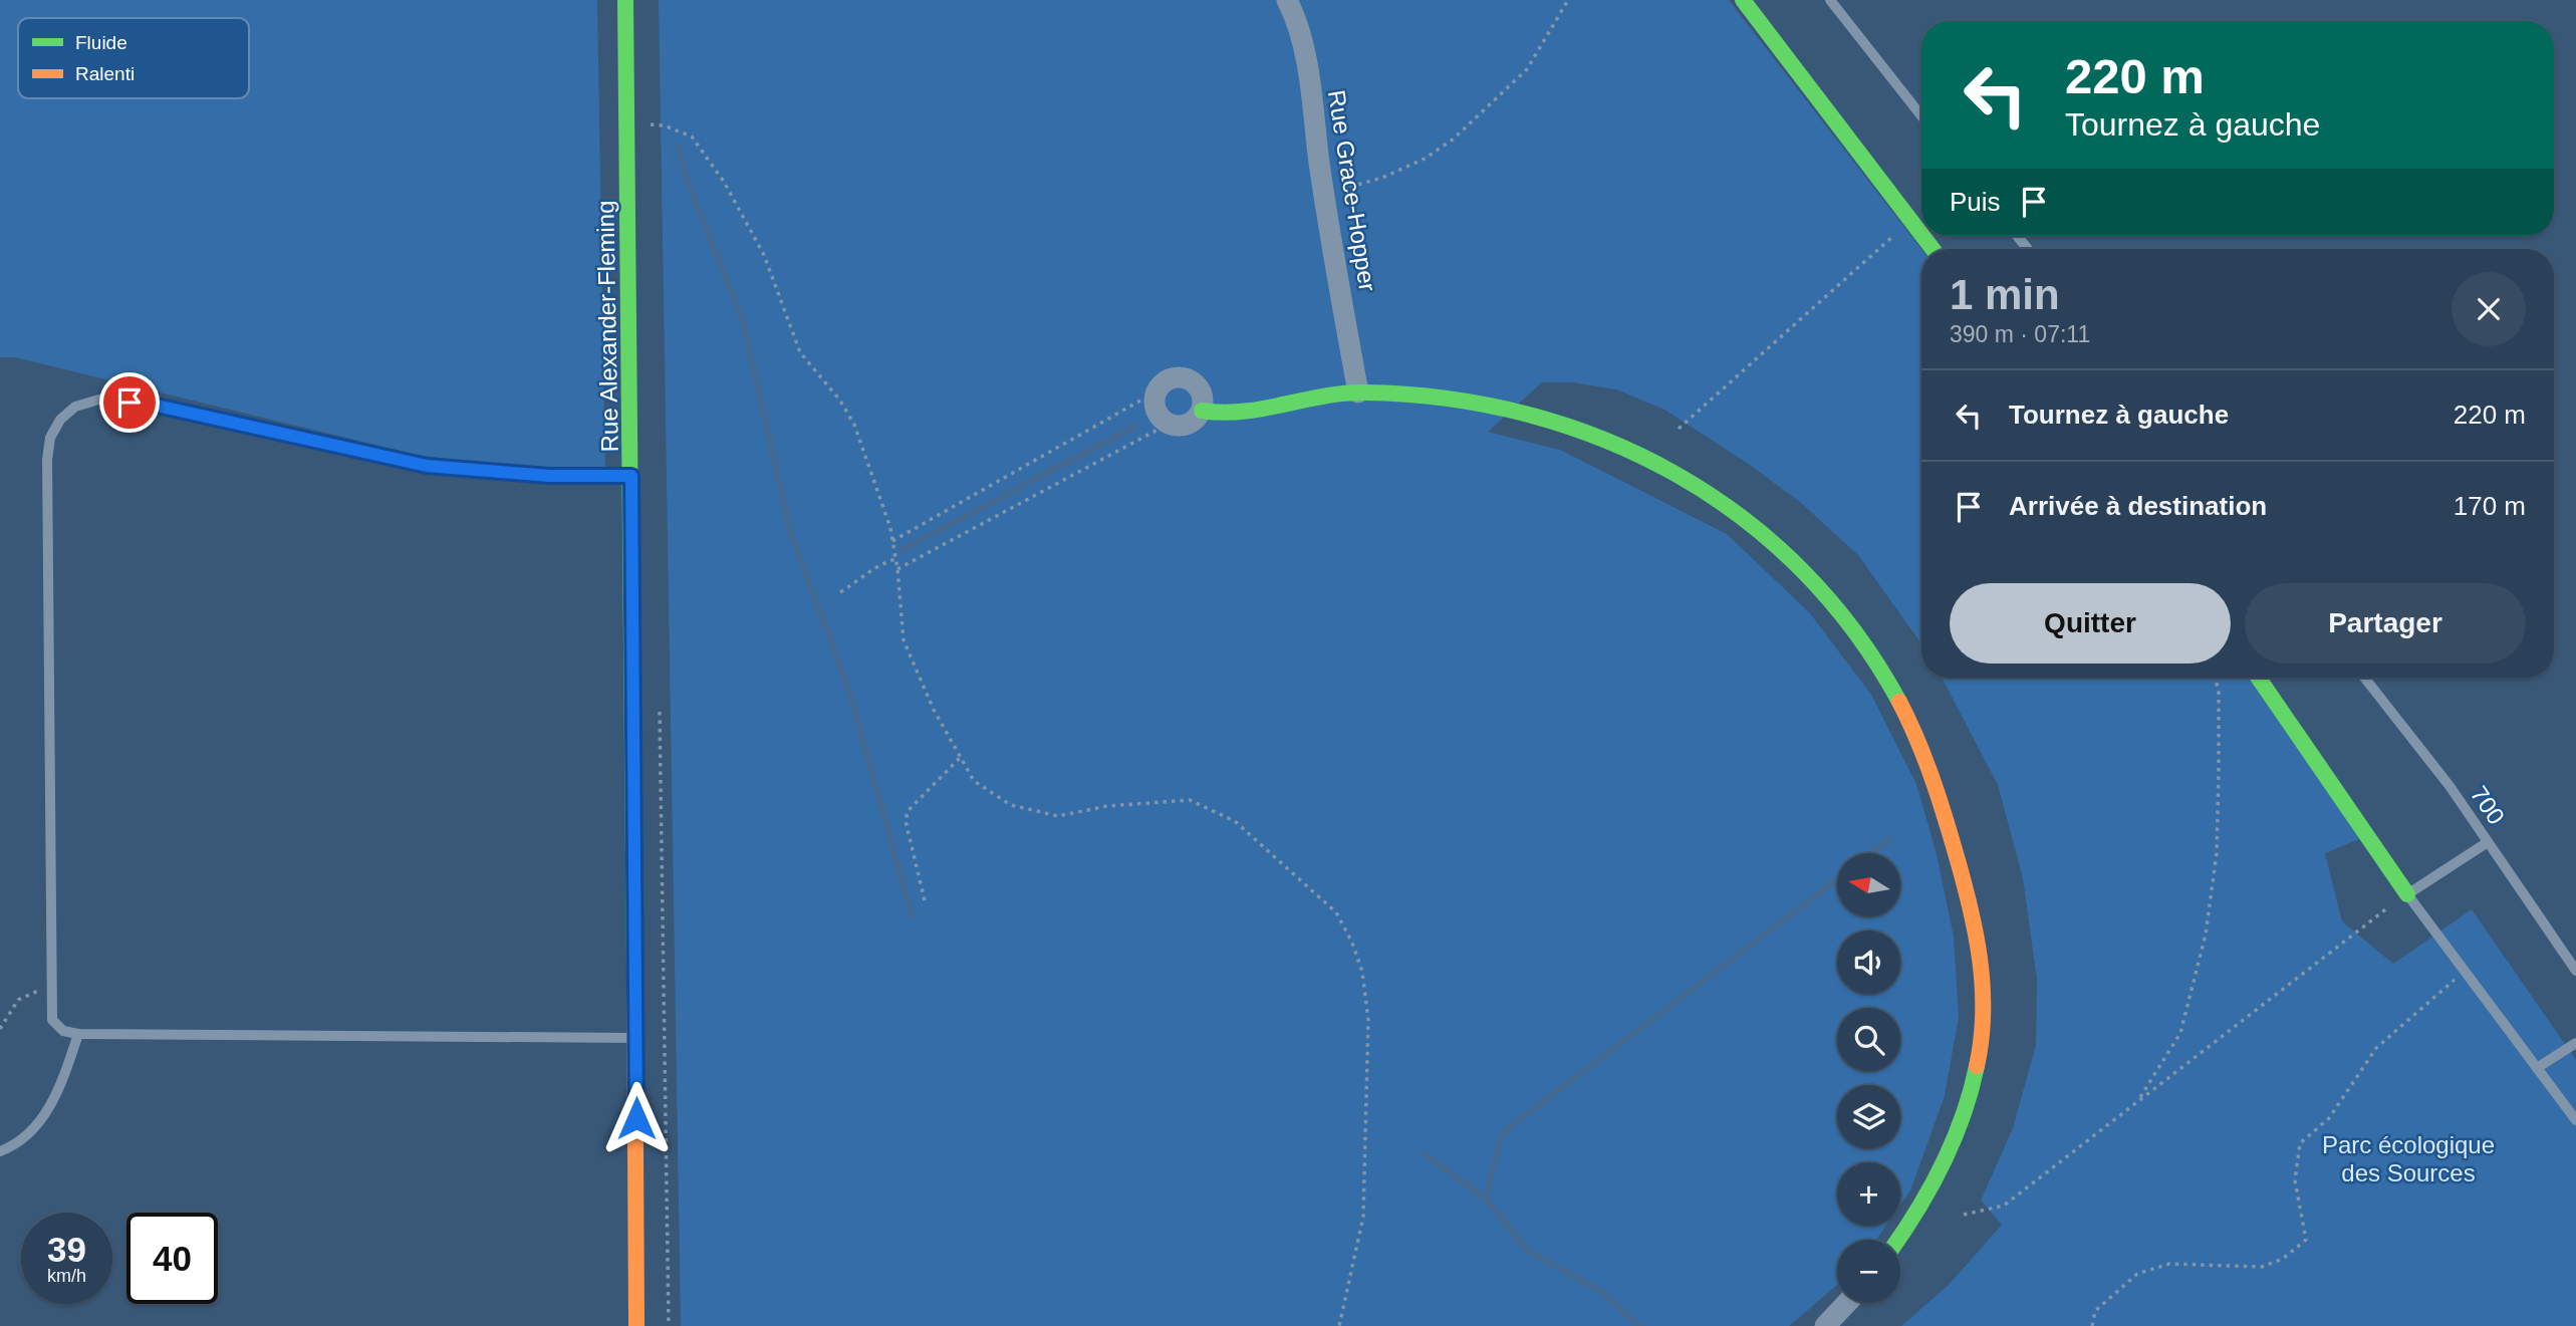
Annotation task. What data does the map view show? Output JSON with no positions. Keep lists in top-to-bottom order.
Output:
{
  "streets": {
    "street": ["Rue Grace-Hopper", "Rue Alexander-Fleming"],
    "lane": ["700"]
  },
  "parks": ["Parc écologique des Sources"],
  "legend": ["Fluide", "Ralenti"],
  "north": "left",
  "page": {
    "turn": ["220 m", "Tournez à gauche"],
    "then": "Puis",
    "heading": ["1 min", "390 m · 07:11"],
    "list": [
      {
        "name": "Tournez à gauche",
        "value": "220 m"
      },
      {
        "name": "Arrivée à destination",
        "value": "170 m"
      }
    ],
    "buttons": ["Quitter", "Partager"],
    "map_buttons": ["+", "−"],
    "speed": "39 km/h",
    "limit": "40"
  }
}
